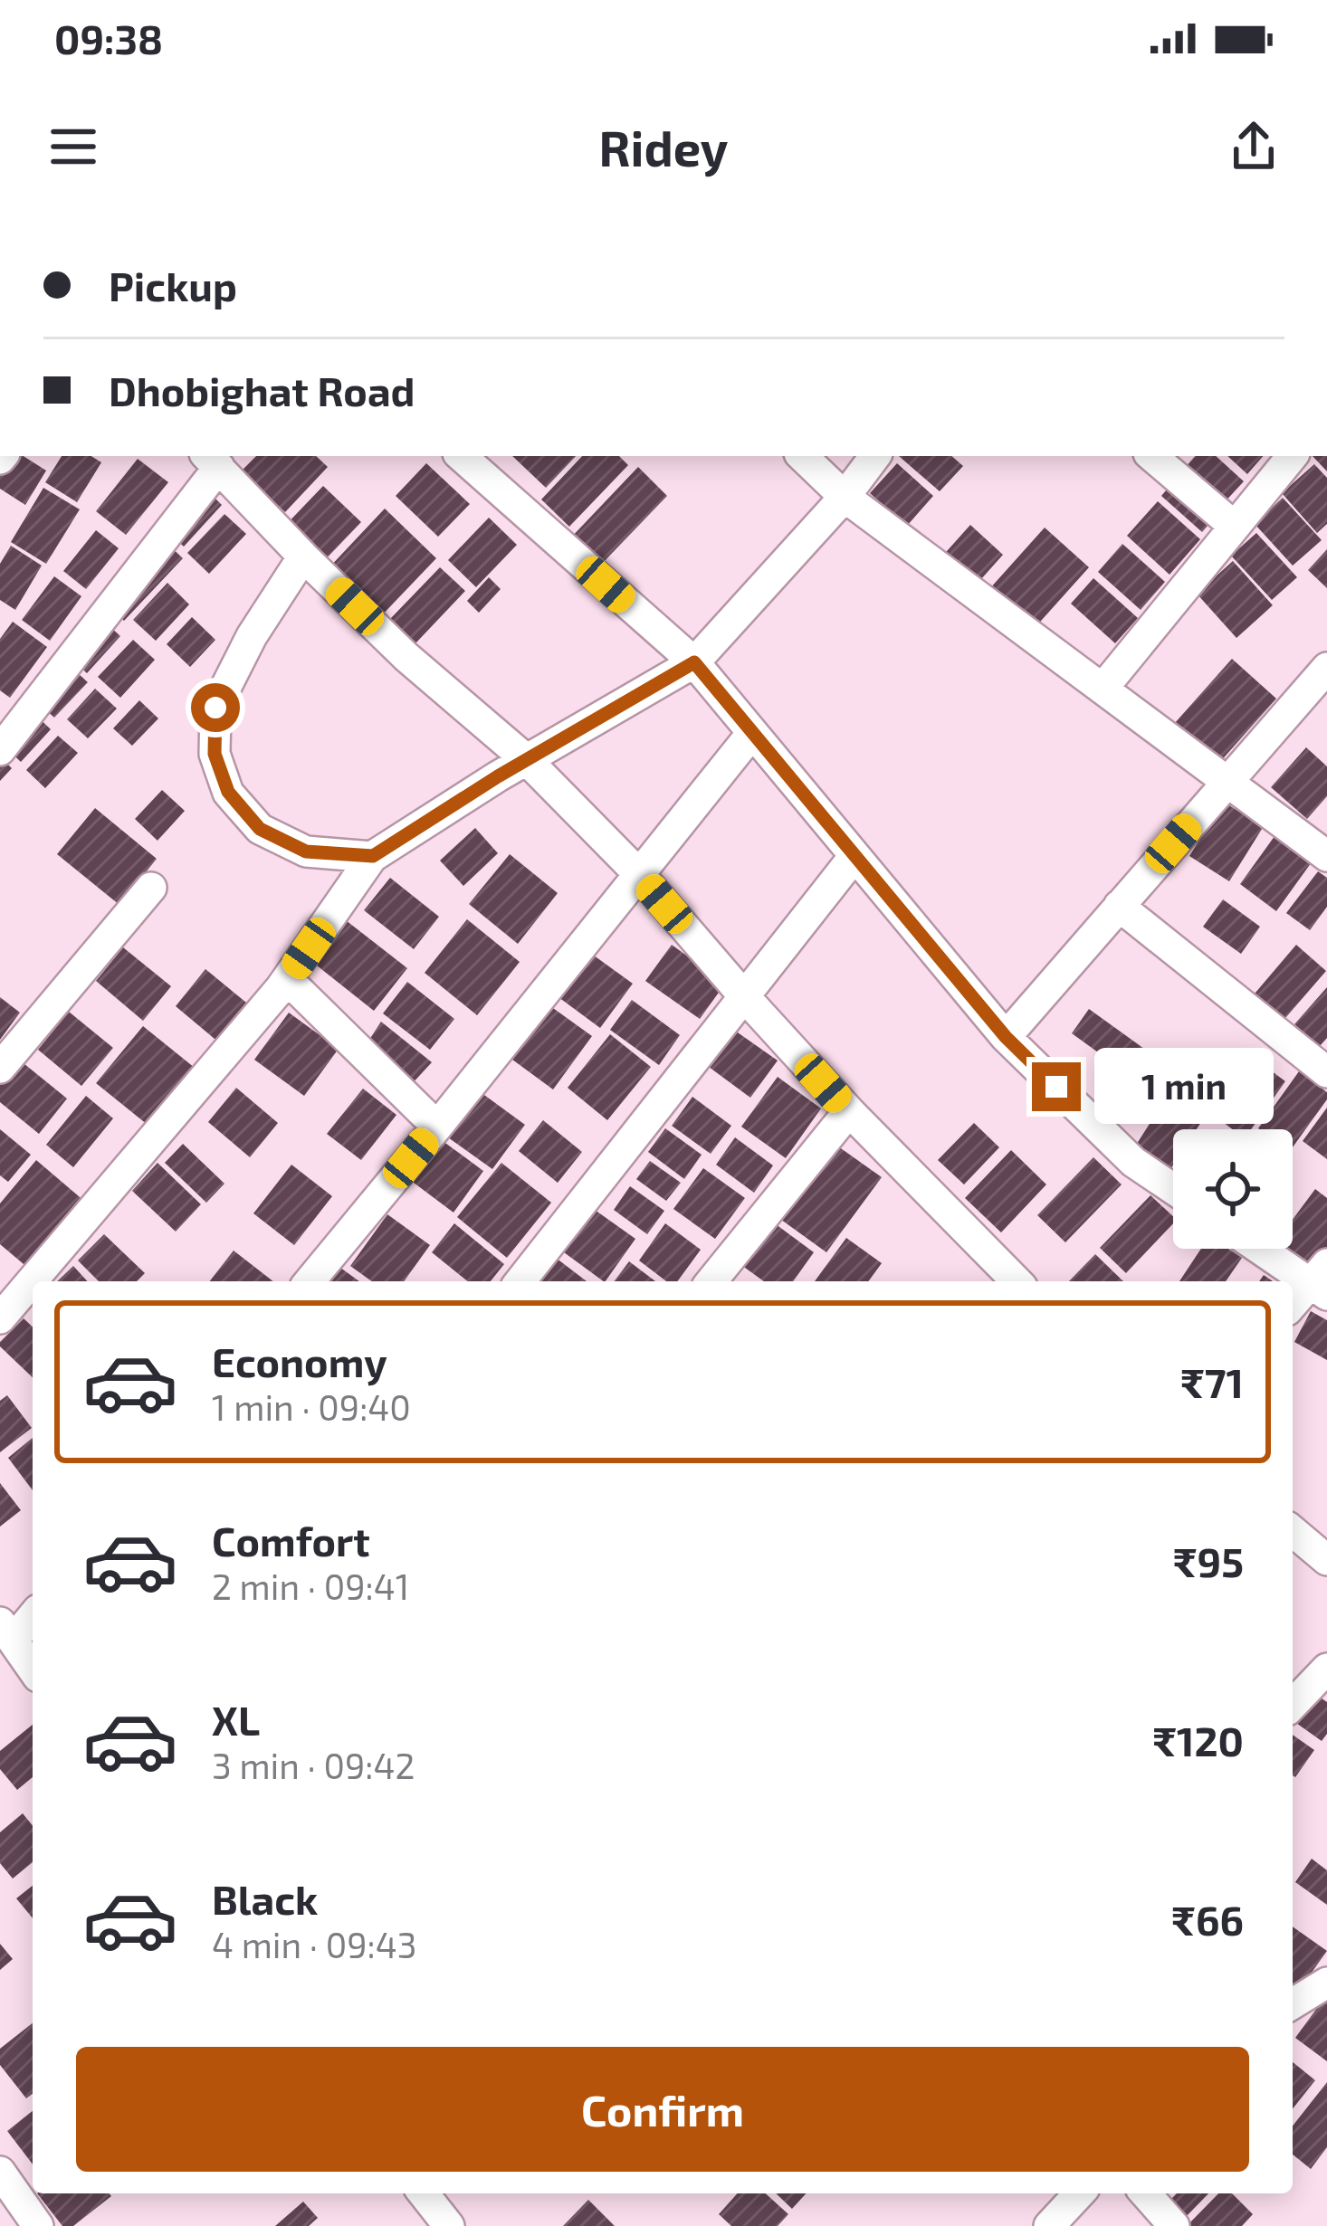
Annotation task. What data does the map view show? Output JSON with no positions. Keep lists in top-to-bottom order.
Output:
{
  "page": {
    "status": "09:38",
    "header": "Ridey",
    "banner": ["Pickup", "Dhobighat Road"],
    "bubble": "1 min",
    "list": [
      {
        "name": "Economy",
        "note": "1 min · 09:40",
        "value": "₹71"
      },
      {
        "name": "Comfort",
        "note": "2 min · 09:41",
        "value": "₹95"
      },
      {
        "name": "XL",
        "note": "3 min · 09:42",
        "value": "₹120"
      },
      {
        "name": "Black",
        "note": "4 min · 09:43",
        "value": "₹66"
      }
    ],
    "buttons": "Confirm"
  }
}
